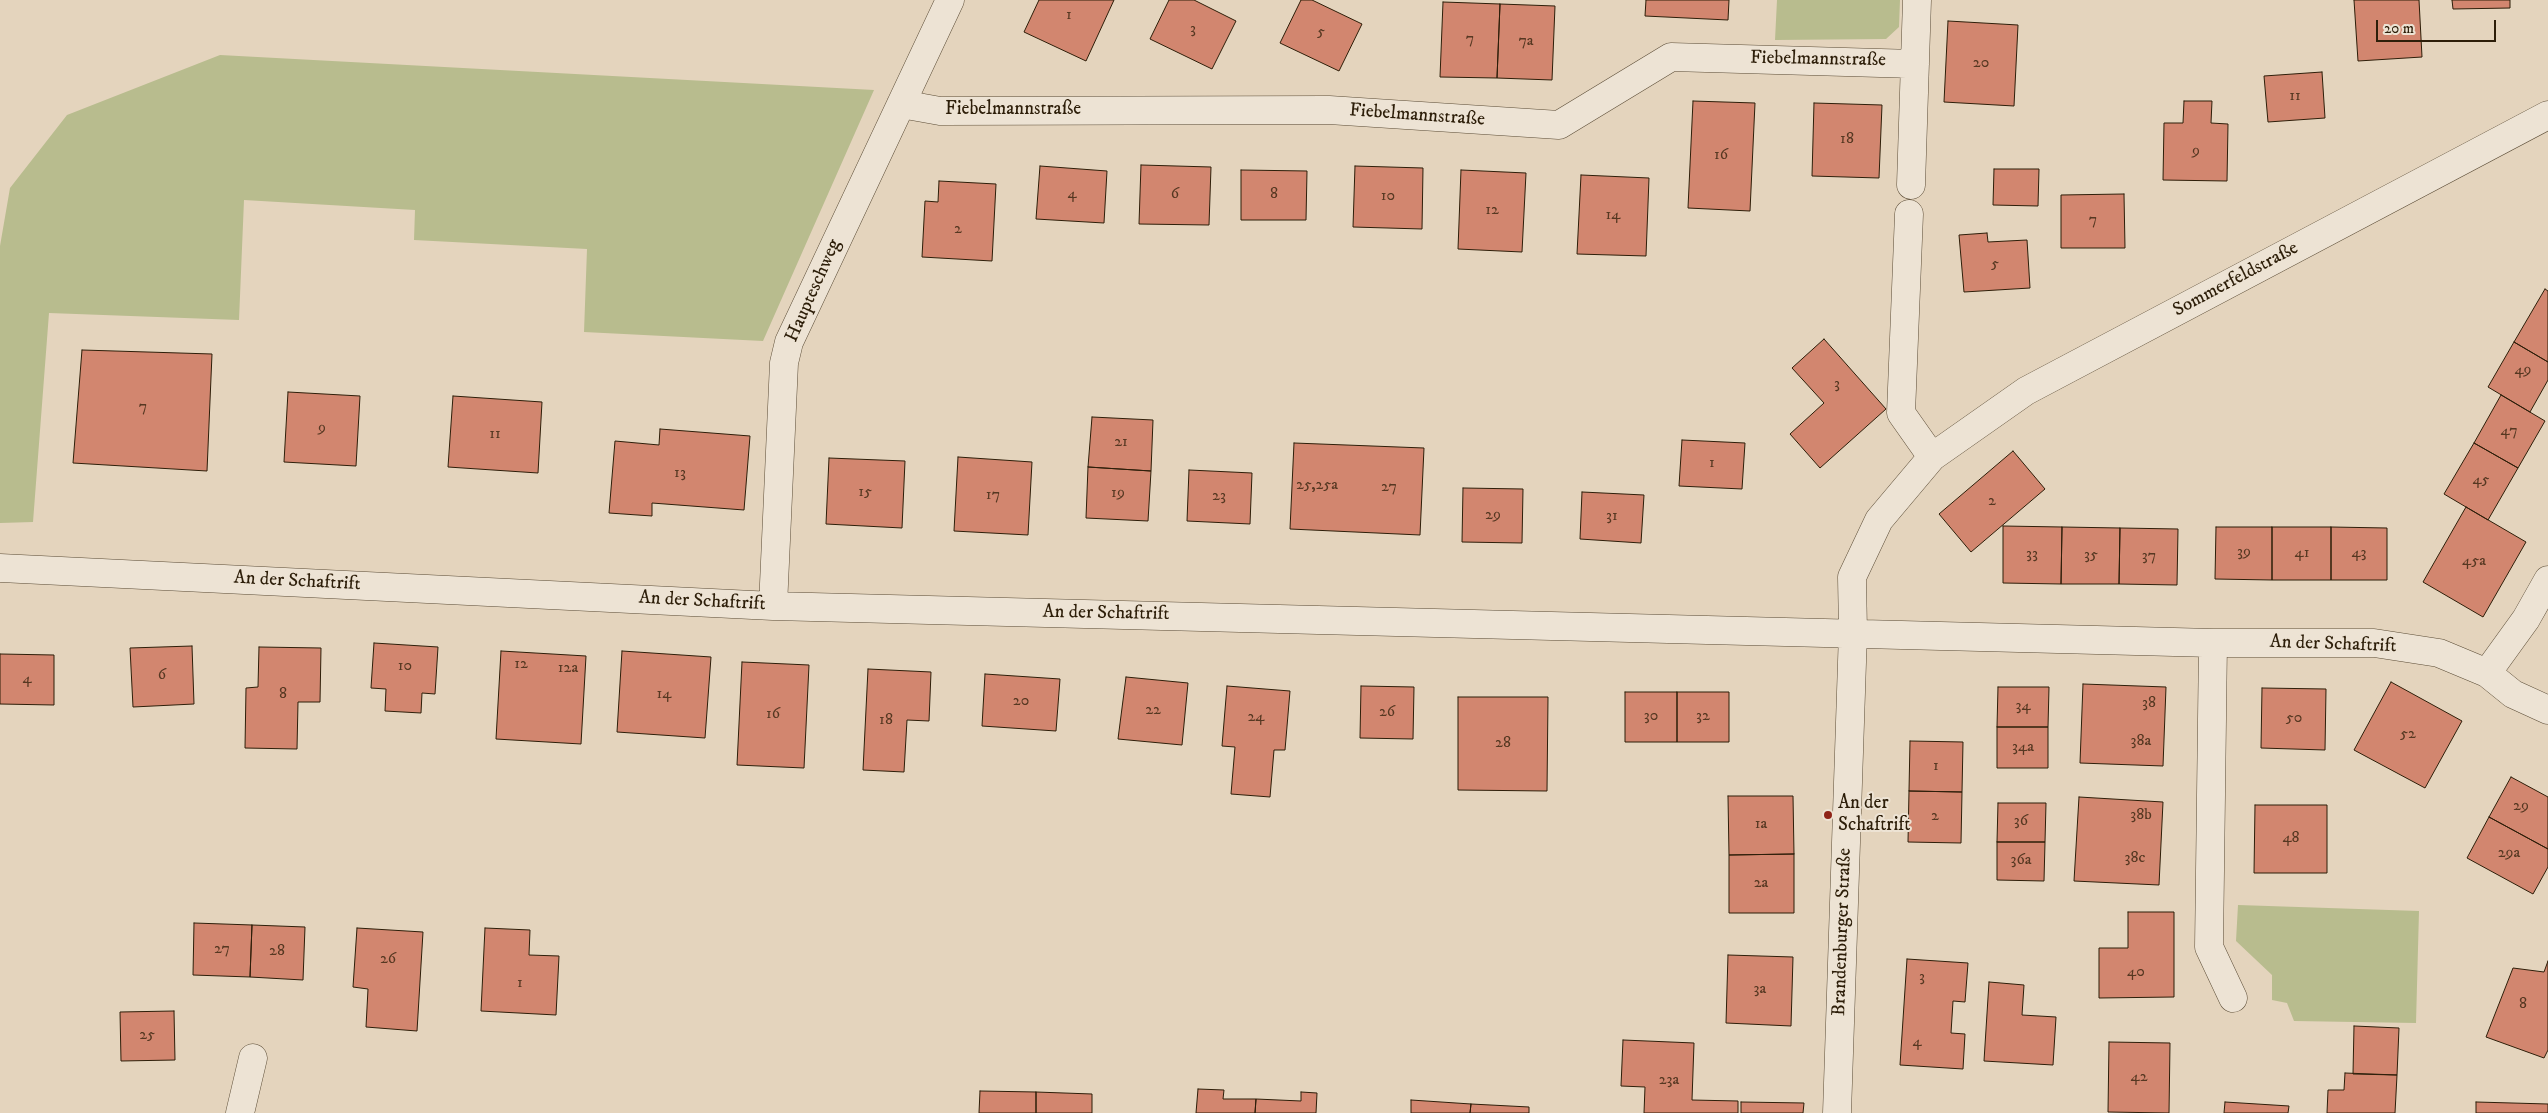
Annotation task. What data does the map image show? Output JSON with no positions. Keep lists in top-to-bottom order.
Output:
{
  "streets": {
    "street": [
      "Fiebelmannstraße",
      "Sommerfeldstraße",
      "Haupteschweg",
      "An der Schaftrift",
      "Brandenburger Straße"
    ]
  },
  "crossings": [
    ["Fiebelmannstraße", "Haupteschweg"],
    ["Sommerfeldstraße", "An der Schaftrift"],
    ["Sommerfeldstraße", "Brandenburger Straße"],
    ["Haupteschweg", "An der Schaftrift"],
    ["An der Schaftrift", "Brandenburger Straße"]
  ],
  "places": ["An der Schaftrift"],
  "house_numbers": [
    "1",
    "3",
    "5",
    "7",
    "7a",
    "20",
    "11",
    "18",
    "9",
    "16",
    "4",
    "6",
    "8",
    "10",
    "12",
    "14",
    "7",
    "2",
    "5",
    "49",
    "3",
    "7",
    "9",
    "47",
    "11",
    "21",
    "1",
    "13",
    "45",
    "25,25a",
    "27",
    "15",
    "19",
    "17",
    "23",
    "2",
    "29",
    "31",
    "39",
    "41",
    "43",
    "33",
    "35",
    "37",
    "45a",
    "12",
    "10",
    "12a",
    "6",
    "4",
    "8",
    "14",
    "20",
    "38",
    "34",
    "22",
    "26",
    "16",
    "30",
    "32",
    "24",
    "50",
    "18",
    "52",
    "38a",
    "28",
    "34a",
    "1",
    "29",
    "38b",
    "2",
    "36",
    "1a",
    "48",
    "29a",
    "38c",
    "36a",
    "2a",
    "27",
    "28",
    "26",
    "40",
    "3",
    "1",
    "3a",
    "8",
    "25",
    "4",
    "42",
    "23a"
  ],
  "scale_bar": "20 m"
}
